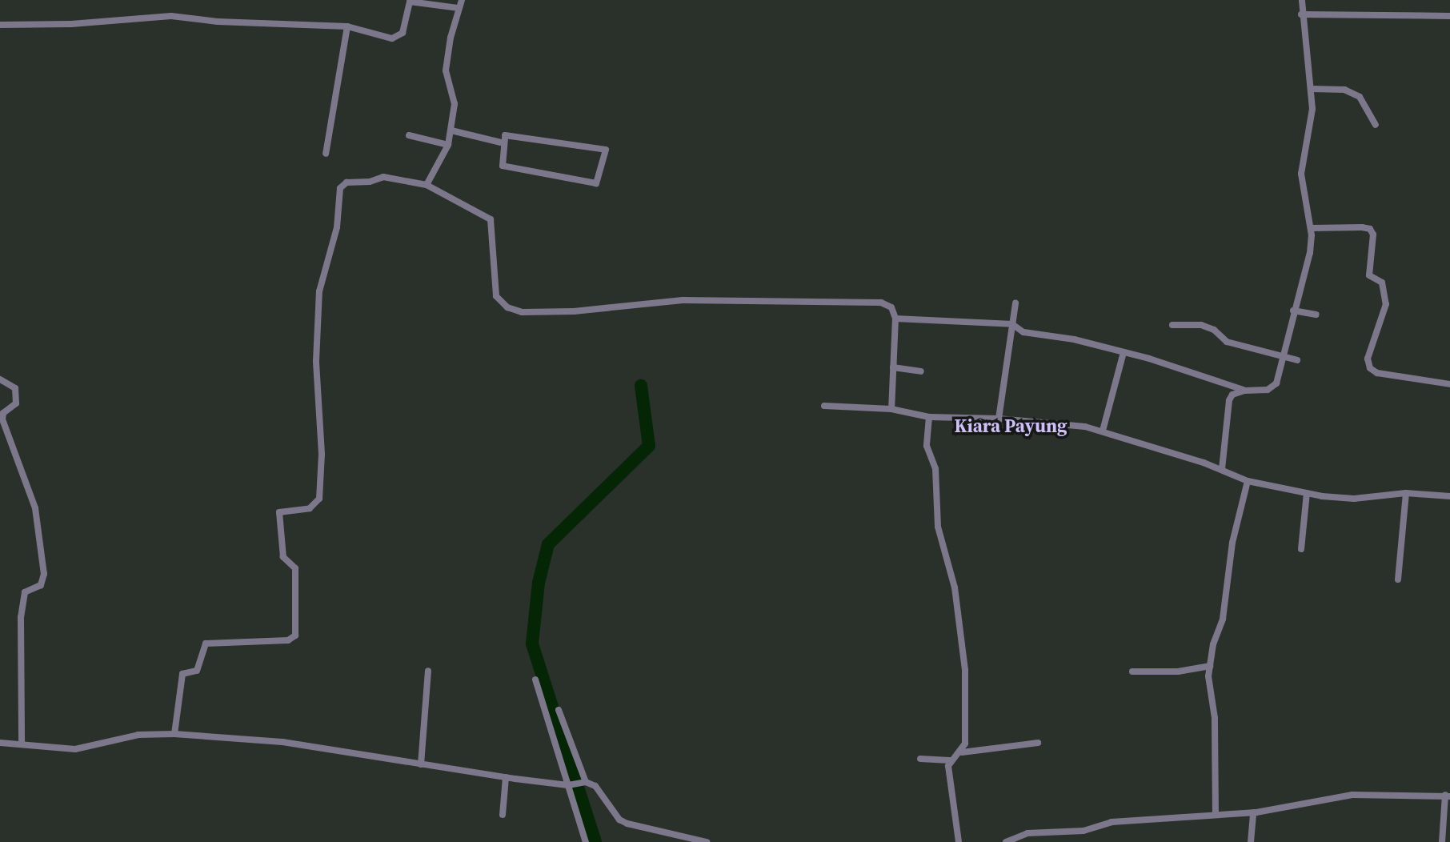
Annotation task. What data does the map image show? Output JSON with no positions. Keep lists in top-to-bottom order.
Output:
{
  "districts": ["Kiara Payung"]
}
